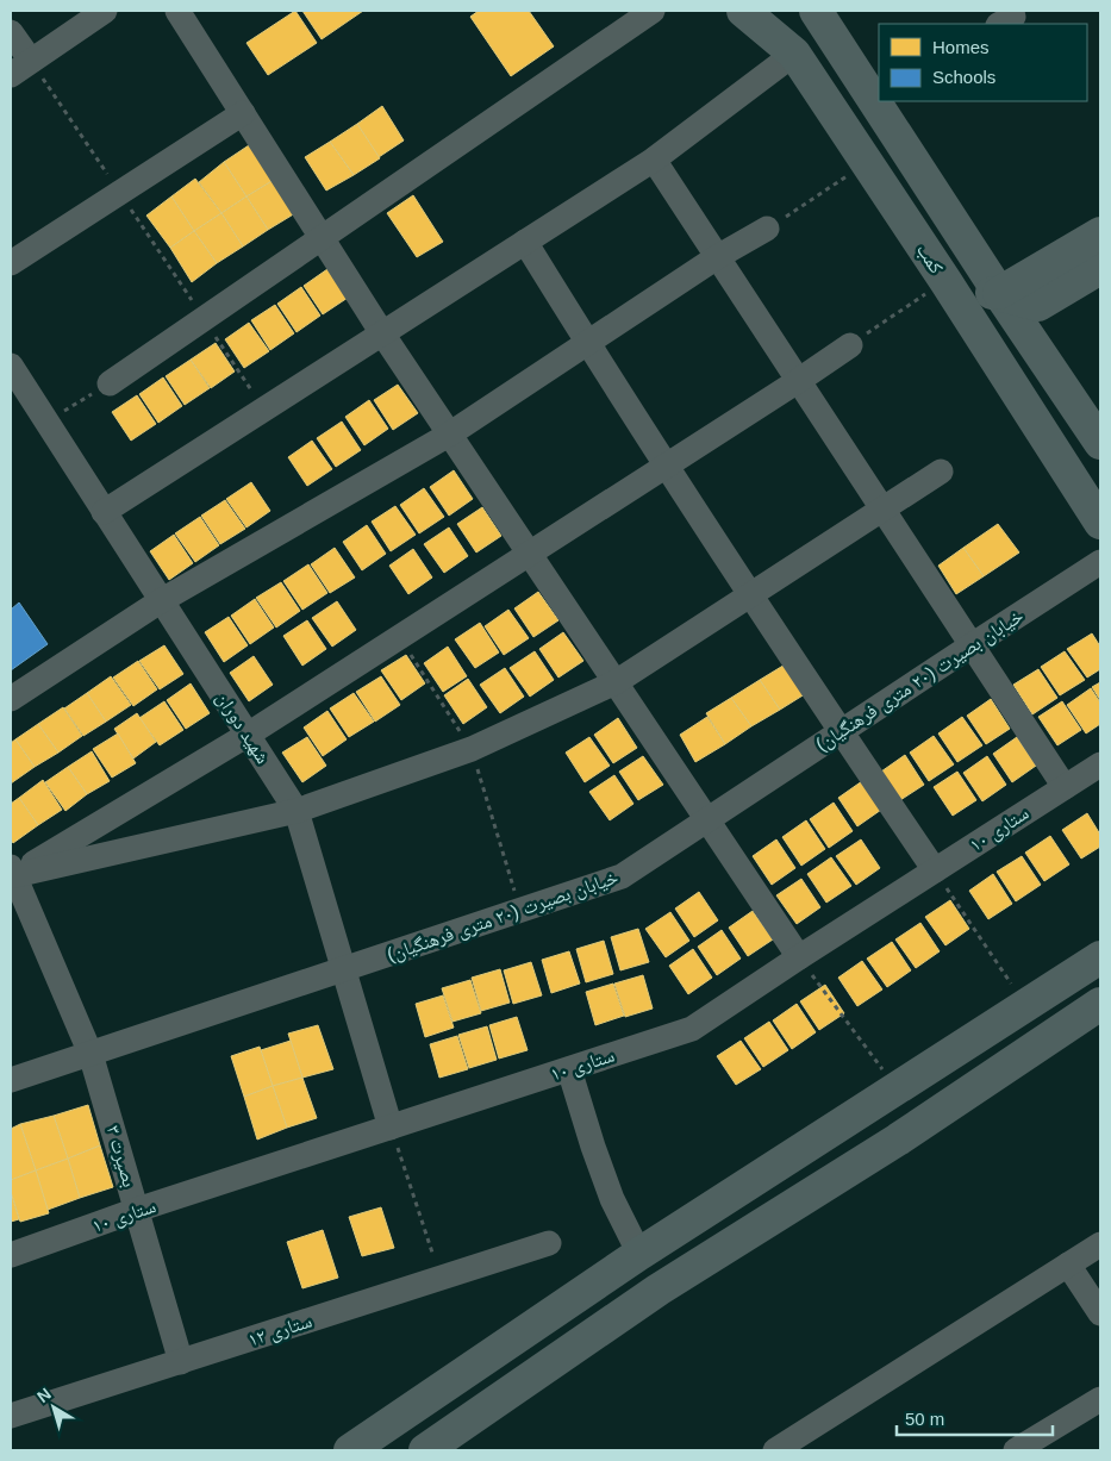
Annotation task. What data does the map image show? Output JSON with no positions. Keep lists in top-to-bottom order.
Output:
{
  "streets": {
    "street": [
      "کمب",
      "خیابان بصیرت (۲۰ متری فرهنگیان)",
      "شهید دوران",
      "ستاری ۱۰",
      "بصیرت ۳",
      "ستاری ۱۲"
    ]
  },
  "crossings": [
    ["خیابان بصیرت (۲۰ متری فرهنگیان)", "شهید دوران"],
    ["خیابان بصیرت (۲۰ متری فرهنگیان)", "بصیرت ۳"],
    ["شهید دوران", "ستاری ۱۰"],
    ["ستاری ۱۰", "بصیرت ۳"],
    ["بصیرت ۳", "ستاری ۱۲"]
  ],
  "legend": ["Homes", "Schools"],
  "scale_bar": "50 m",
  "north": "top left"
}
